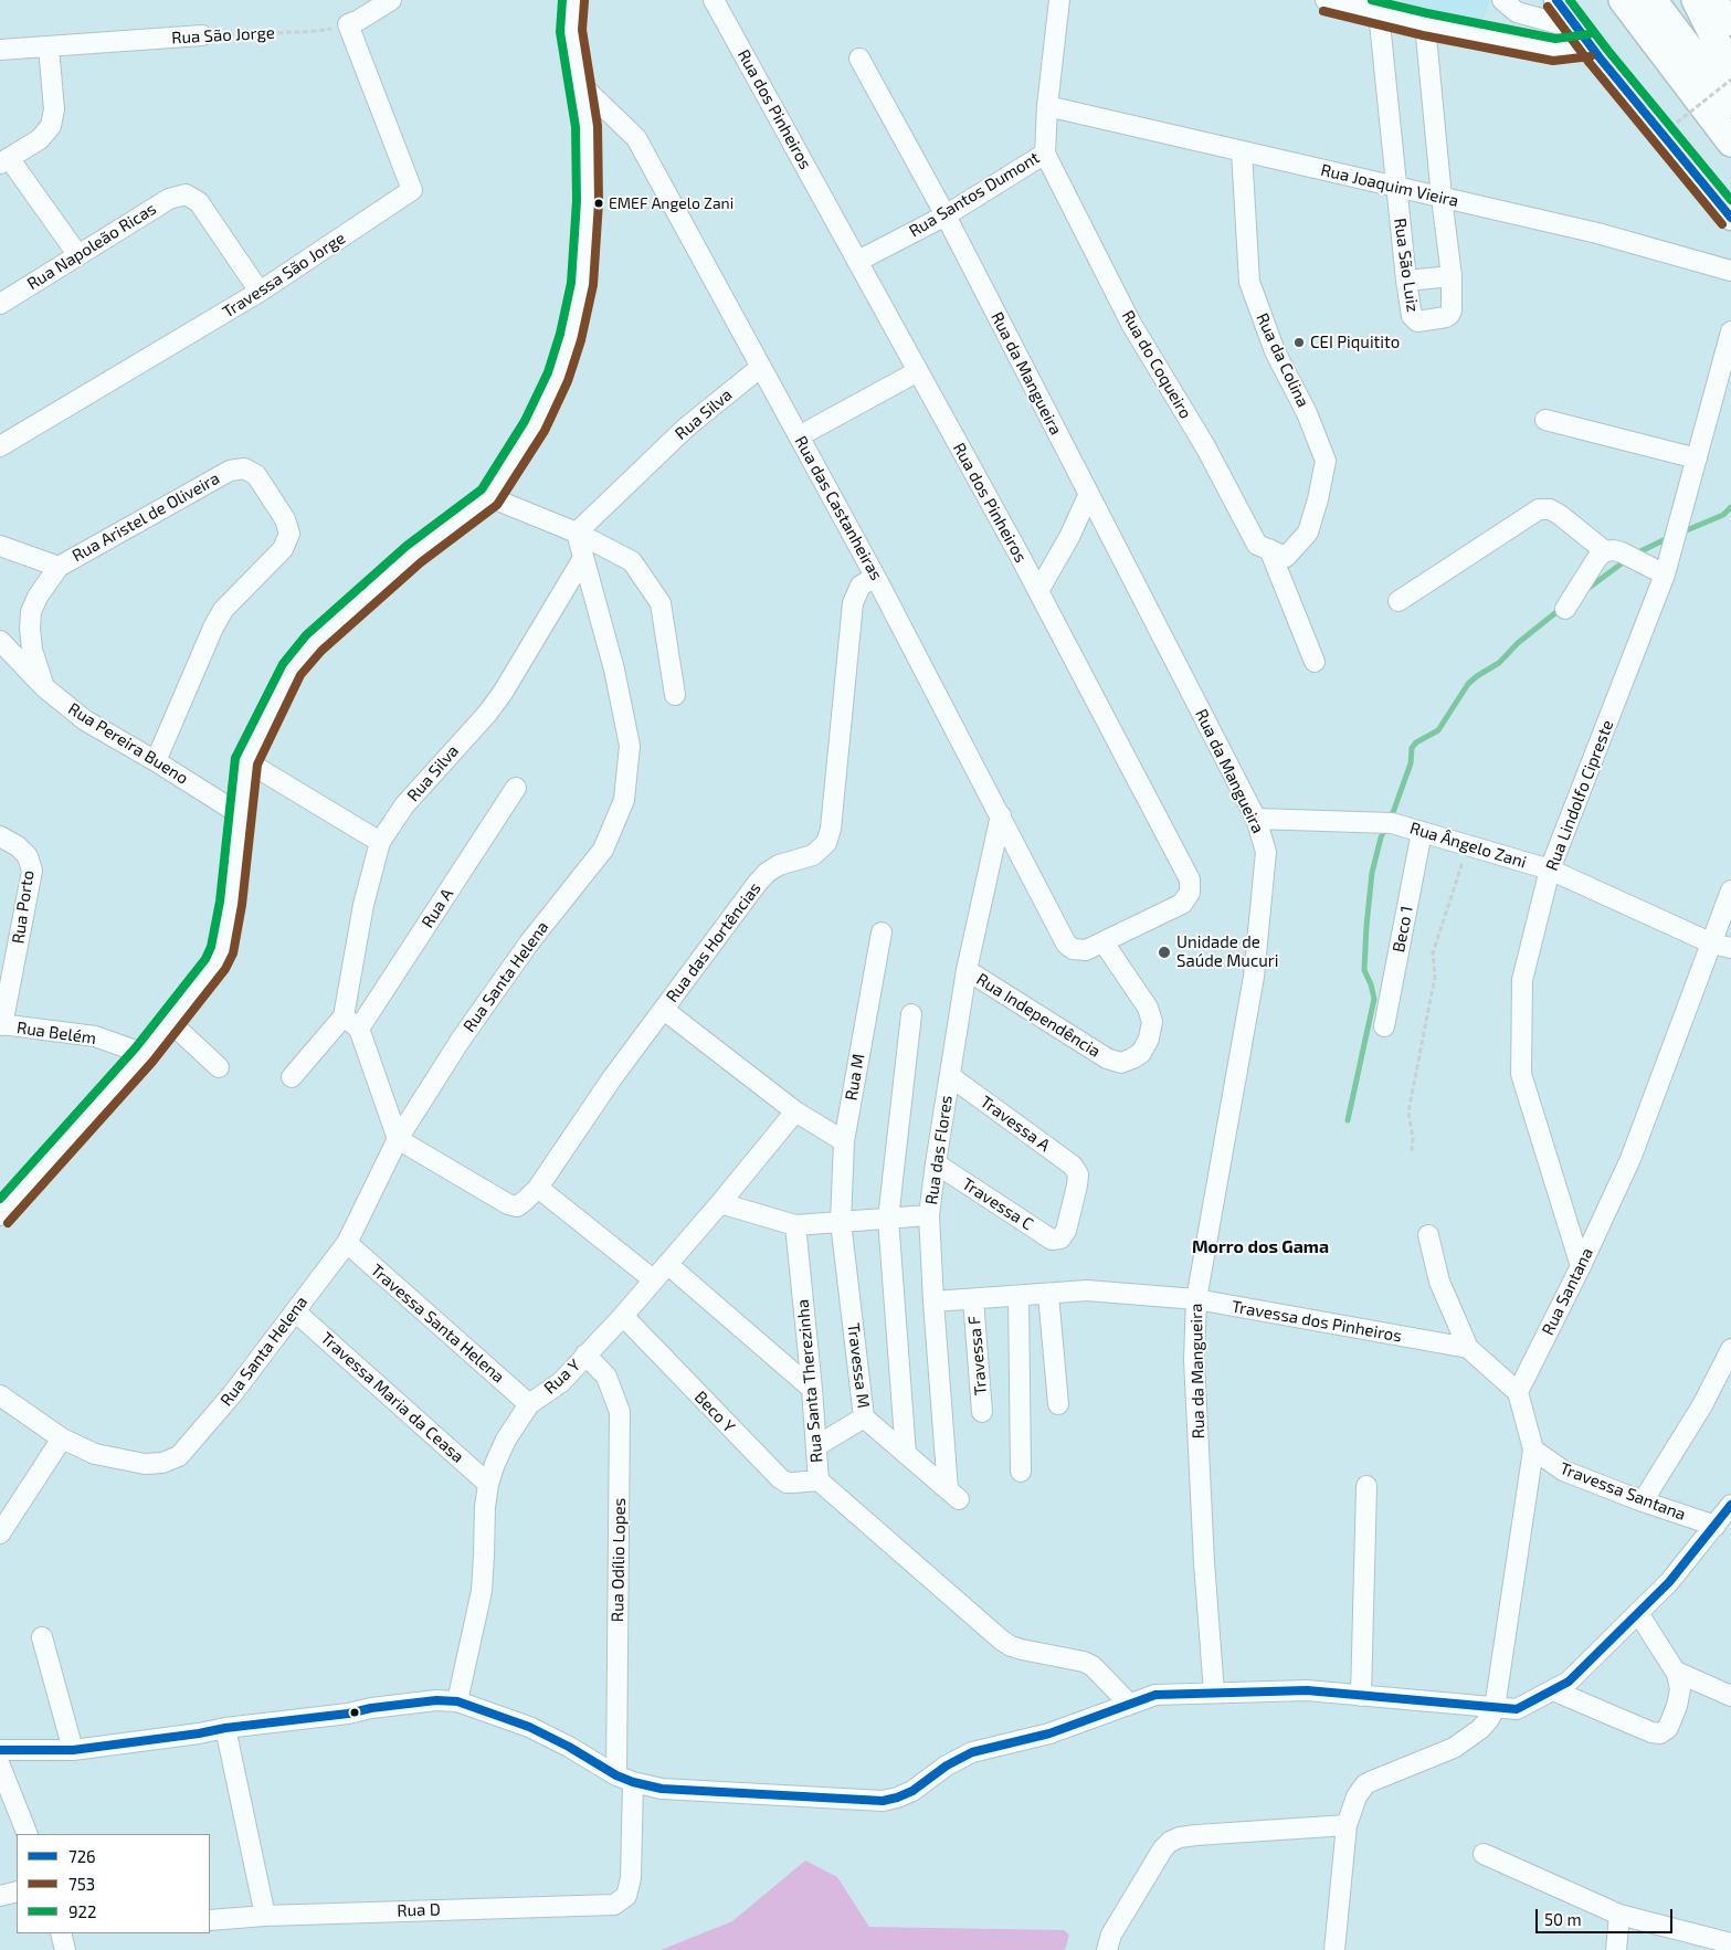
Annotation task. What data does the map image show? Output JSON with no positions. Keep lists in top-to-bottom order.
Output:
{
  "streets": {
    "street": [
      "Rua São Jorge",
      "Rua dos Pinheiros",
      "Rua Joaquim Vieira",
      "Rua Santos Dumont",
      "Rua Napoleão Ricas",
      "Rua São Luiz",
      "Travessa São Jorge",
      "Rua da Colina",
      "Rua do Coqueiro",
      "Rua da Mangueira",
      "Rua Silva",
      "Rua das Castanheiras",
      "Rua Aristel de Oliveira",
      "Rua Pereira Bueno",
      "Rua Lindolfo Cipreste",
      "Rua Ângelo Zani",
      "Rua Porto",
      "Rua A",
      "Beco 1",
      "Rua das Hortências",
      "Rua Santa Helena",
      "Rua Independência",
      "Rua Belém",
      "Rua M",
      "Travessa A",
      "Rua das Flores",
      "Travessa C",
      "Rua Santana",
      "Travessa dos Pinheiros",
      "Travessa Santa Helena",
      "Travessa F",
      "Travessa M",
      "Rua Y",
      "Rua Santa Therezinha",
      "Travessa Maria da Ceasa",
      "Beco Y",
      "Travessa Santana",
      "Rua Odílio Lopes",
      "Rua D"
    ]
  },
  "crossings": [
    ["Rua São Jorge", "Travessa São Jorge"],
    ["Rua dos Pinheiros", "Rua Santos Dumont"],
    ["Rua dos Pinheiros", "Rua das Castanheiras"],
    ["Rua dos Pinheiros", "Rua Independência"],
    ["Rua Joaquim Vieira", "Rua Santos Dumont"],
    ["Rua Joaquim Vieira", "Rua São Luiz"],
    ["Rua Joaquim Vieira", "Rua da Colina"],
    ["Rua Santos Dumont", "Rua do Coqueiro"],
    ["Rua Santos Dumont", "Rua da Mangueira"],
    ["Rua Napoleão Ricas", "Travessa São Jorge"],
    ["Rua da Colina", "Rua do Coqueiro"],
    ["Rua da Mangueira", "Rua Ângelo Zani"],
    ["Rua da Mangueira", "Travessa dos Pinheiros"],
    ["Rua Silva", "Rua das Castanheiras"],
    ["Rua Silva", "Rua Santa Helena"],
    ["Rua das Castanheiras", "Rua das Hortências"],
    ["Rua das Castanheiras", "Rua das Flores"],
    ["Rua Aristel de Oliveira", "Rua Pereira Bueno"],
    ["Rua Lindolfo Cipreste", "Rua Ângelo Zani"],
    ["Rua Lindolfo Cipreste", "Rua Santana"],
    ["Rua Ângelo Zani", "Beco 1"],
    ["Rua Ângelo Zani", "Rua Santana"],
    ["Rua Porto", "Rua Belém"],
    ["Rua Santa Helena", "Travessa Santa Helena"],
    ["Rua Santa Helena", "Travessa Maria da Ceasa"],
    ["Rua Independência", "Rua das Flores"],
    ["Rua M", "Travessa M"],
    ["Travessa A", "Rua das Flores"],
    ["Travessa A", "Travessa C"],
    ["Rua das Flores", "Travessa C"],
    ["Rua das Flores", "Travessa dos Pinheiros"],
    ["Rua das Flores", "Travessa M"],
    ["Travessa dos Pinheiros", "Travessa F"],
    ["Travessa Santa Helena", "Rua Y"],
    ["Rua Y", "Travessa Maria da Ceasa"],
    ["Rua Y", "Beco Y"],
    ["Rua Y", "Rua Odílio Lopes"],
    ["Rua Santa Therezinha", "Beco Y"],
    ["Rua Odílio Lopes", "Rua D"]
  ],
  "districts": ["Morro dos Gama"],
  "places": ["EMEF Angelo Zani", "CEI Piquitito", "Unidade de Saúde Mucuri"],
  "lines": ["transit line 726", "transit line 922", "transit line 753"],
  "legend": ["726", "753", "922"],
  "scale_bar": "50 m"
}
